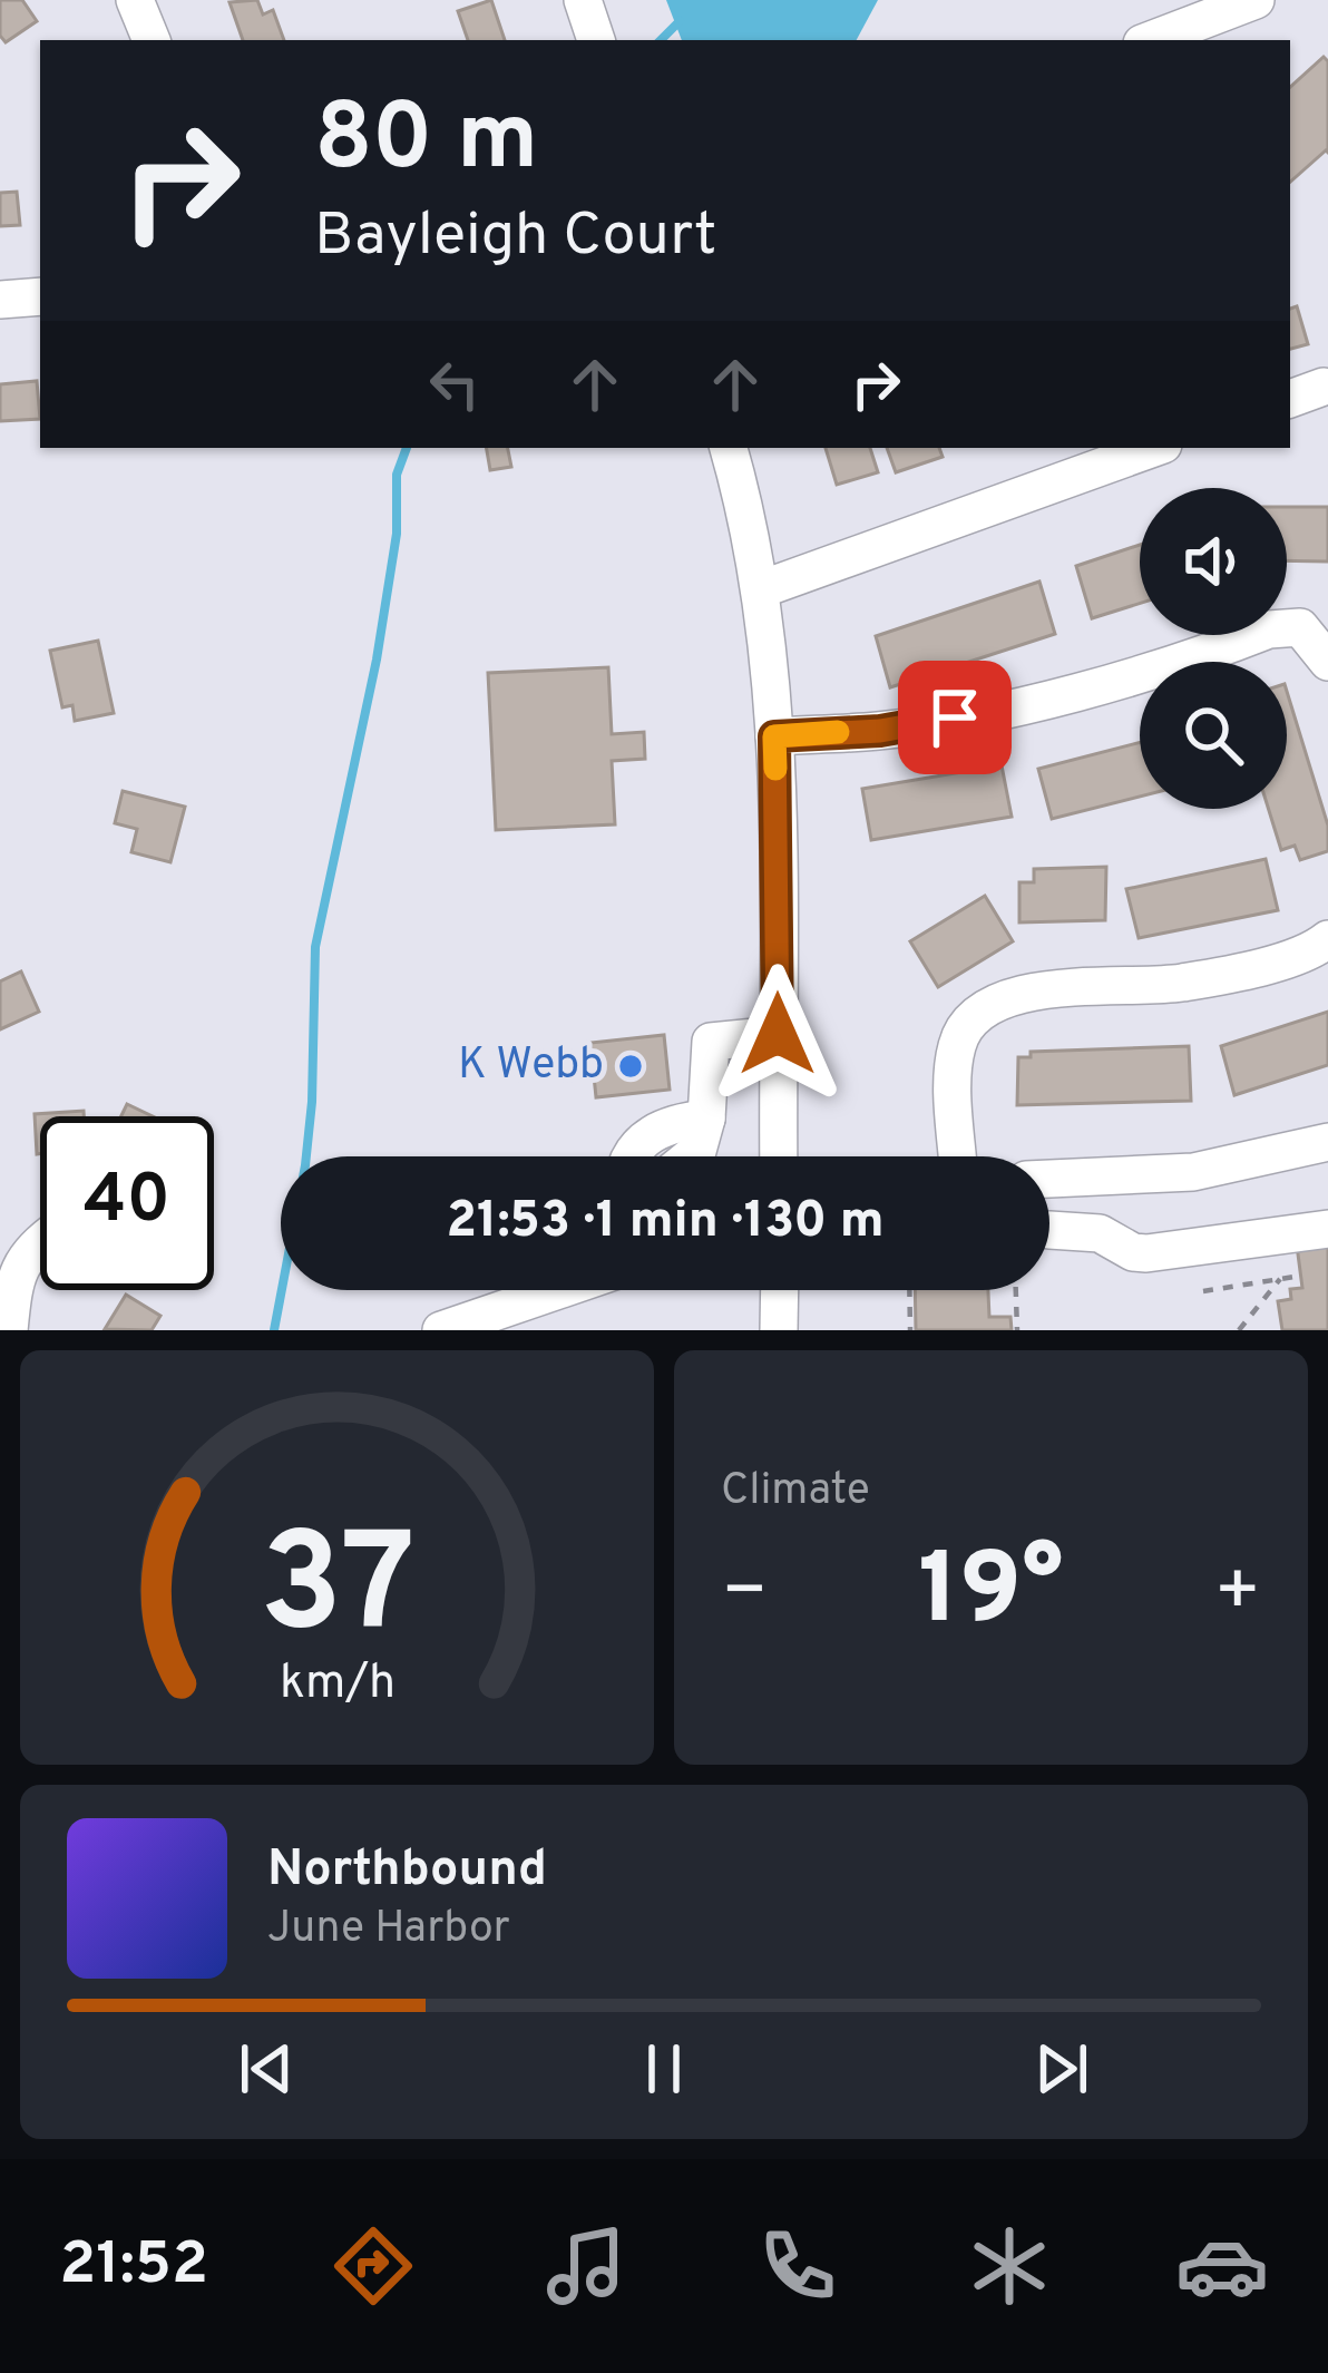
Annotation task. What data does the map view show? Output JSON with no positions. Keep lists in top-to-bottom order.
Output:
{
  "places": ["K Webb"],
  "page": {
    "turn": ["80 m", "Bayleigh Court"],
    "limit": "40",
    "trip": "21:53 · 1 min · 130 m",
    "tile": "Climate",
    "heat": ["−", "19°", "+"],
    "song": ["Northbound", "June Harbor"],
    "tabs": "21:52",
    "gauge": ["37", "km/h"]
  }
}
